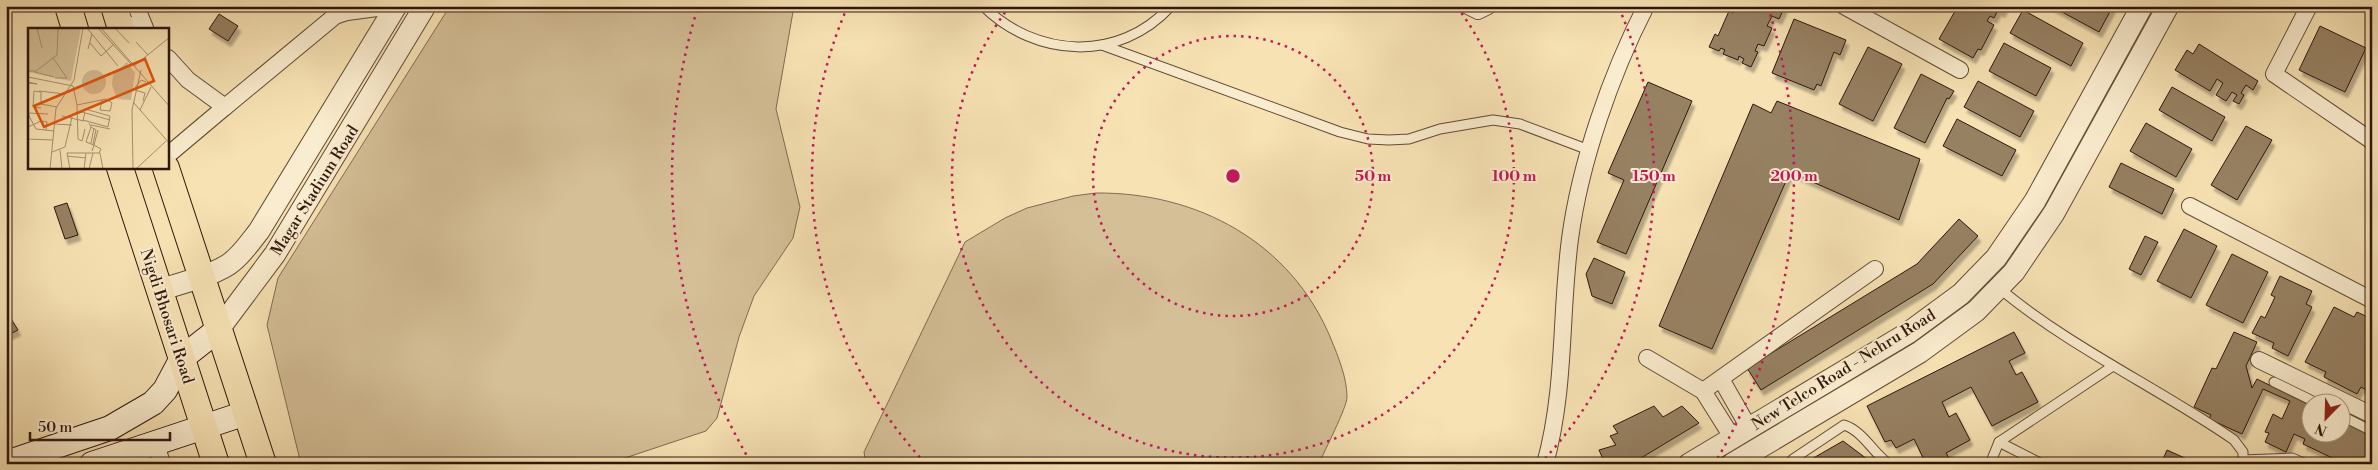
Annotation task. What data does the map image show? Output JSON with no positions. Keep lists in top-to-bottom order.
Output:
{
  "streets": {
    "main road": ["Magar Stadium Road", "Nigdi Bhosari Road"],
    "street": ["New Telco Road - Nehru Road"]
  },
  "crossings": [
    ["Magar Stadium Road", "Nigdi Bhosari Road"]
  ],
  "scale_bar": "50 m",
  "north": "bottom left",
  "rings": [
    "50 m",
    "100 m",
    "150 m",
    "200 m"
  ]
}
